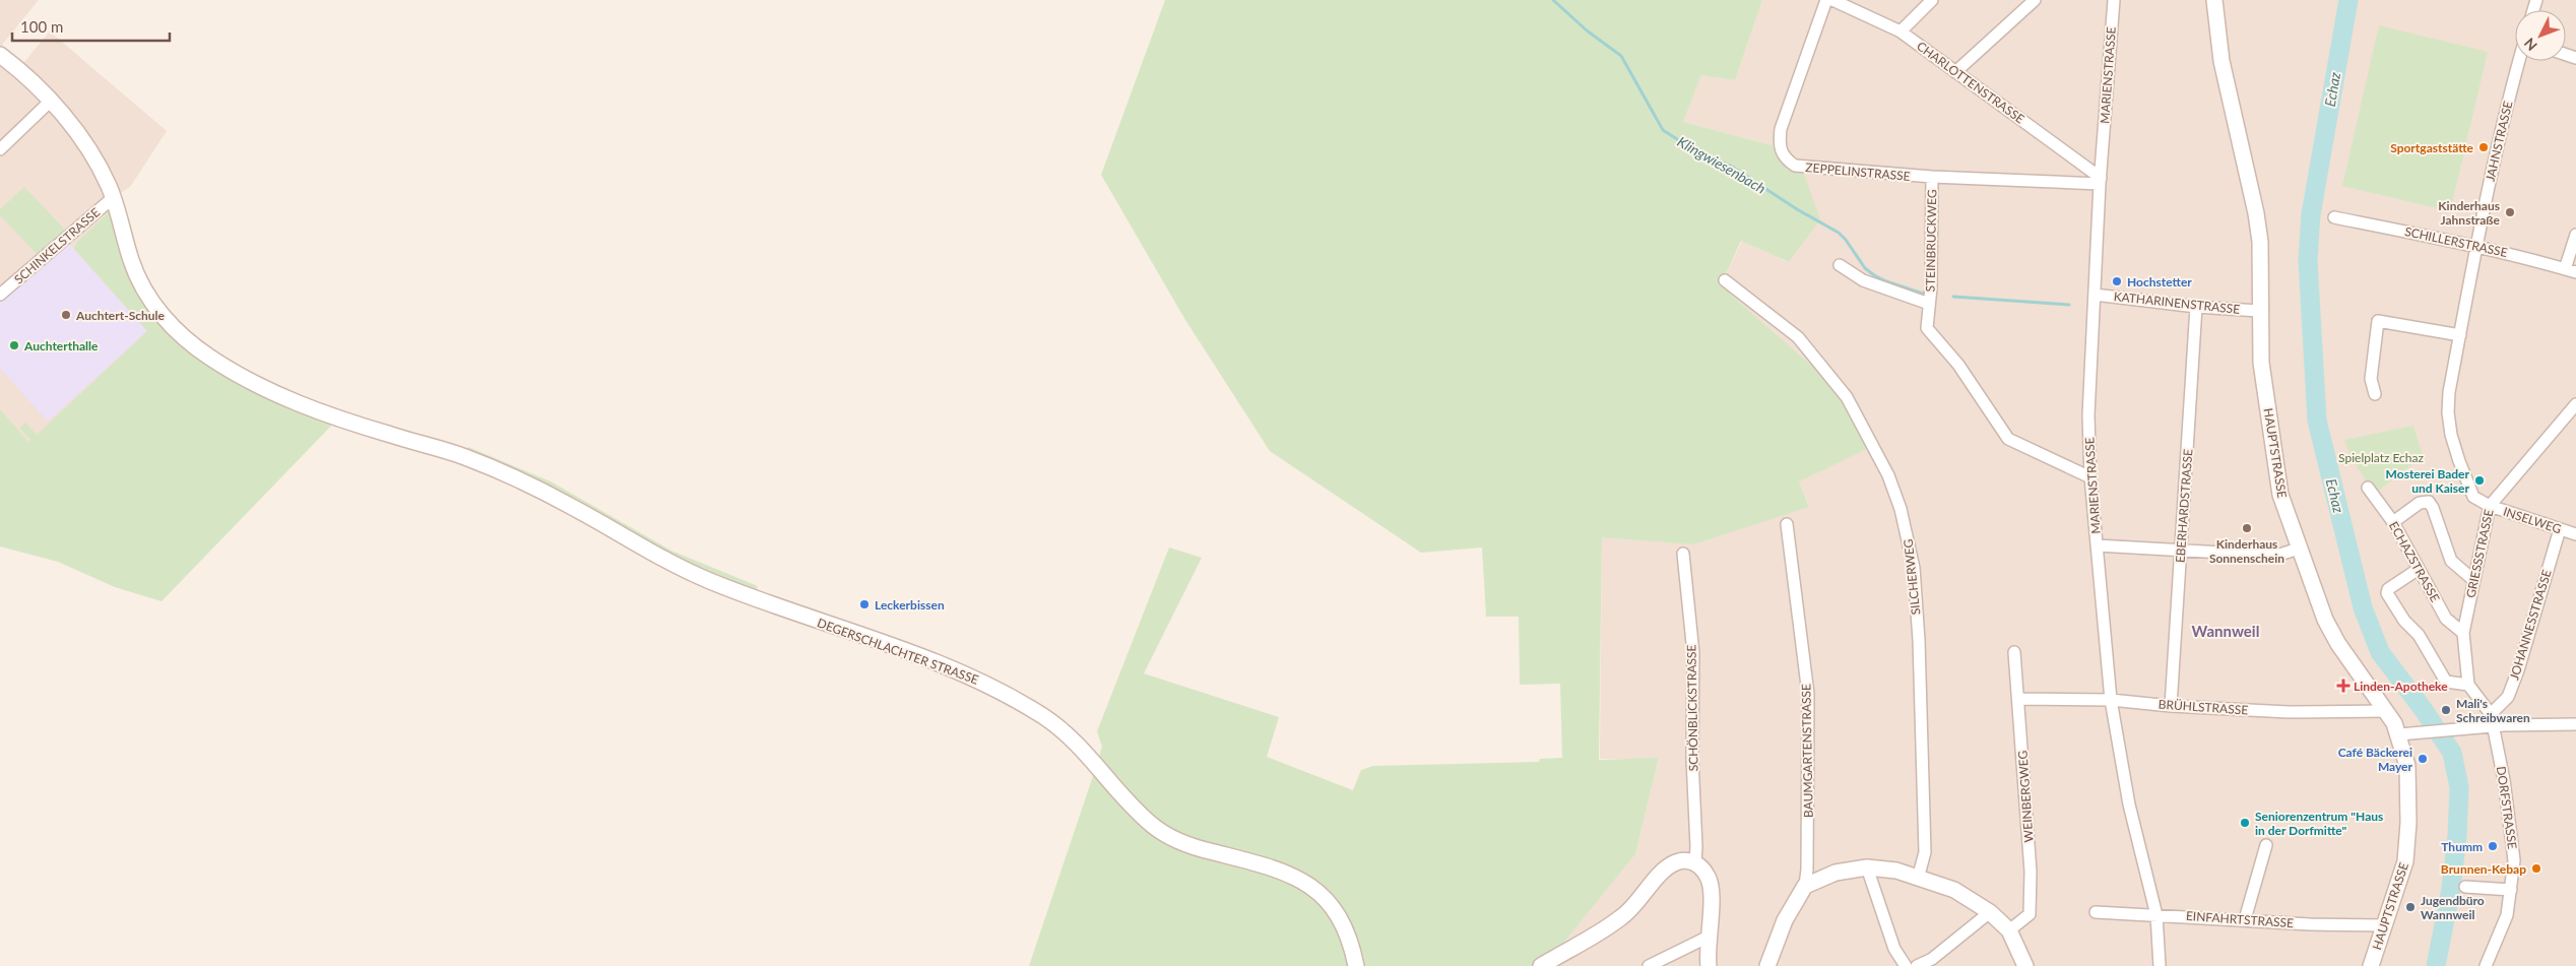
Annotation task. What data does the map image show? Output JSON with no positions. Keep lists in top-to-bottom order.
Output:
{
  "streets": {
    "street": [
      "MARIENSTRASSE",
      "CHARLOTTENSTRASSE",
      "JAHNSTRASSE",
      "ZEPPELINSTRASSE",
      "STEINBRUCKWEG",
      "SCHILLERSTRASSE",
      "SCHINKELSTRASSE",
      "KATHARINENSTRASSE",
      "HAUPTSTRASSE",
      "EBERHARDSTRASSE",
      "INSELWEG",
      "GRIESSSTRASSE",
      "ECHAZSTRASSE",
      "SILCHERWEG",
      "JOHANNESSTRASSE",
      "DEGERSCHLACHTER STRASSE",
      "BRÜHLSTRASSE",
      "SCHÖNBLICKSTRASSE",
      "BAUMGARTENSTRASSE",
      "WEINBERGWEG",
      "DORFSTRASSE",
      "EINFAHRTSTRASSE"
    ]
  },
  "crossings": [
    ["MARIENSTRASSE", "CHARLOTTENSTRASSE"],
    ["MARIENSTRASSE", "ZEPPELINSTRASSE"],
    ["MARIENSTRASSE", "STEINBRUCKWEG"],
    ["MARIENSTRASSE", "KATHARINENSTRASSE"],
    ["MARIENSTRASSE", "BRÜHLSTRASSE"],
    ["MARIENSTRASSE", "EINFAHRTSTRASSE"],
    ["CHARLOTTENSTRASSE", "ZEPPELINSTRASSE"],
    ["JAHNSTRASSE", "SCHILLERSTRASSE"],
    ["JAHNSTRASSE", "INSELWEG"],
    ["JAHNSTRASSE", "GRIESSSTRASSE"],
    ["ZEPPELINSTRASSE", "STEINBRUCKWEG"],
    ["SCHINKELSTRASSE", "DEGERSCHLACHTER STRASSE"],
    ["KATHARINENSTRASSE", "HAUPTSTRASSE"],
    ["KATHARINENSTRASSE", "EBERHARDSTRASSE"],
    ["HAUPTSTRASSE", "BRÜHLSTRASSE"],
    ["HAUPTSTRASSE", "EINFAHRTSTRASSE"],
    ["EBERHARDSTRASSE", "BRÜHLSTRASSE"],
    ["INSELWEG", "GRIESSSTRASSE"],
    ["INSELWEG", "JOHANNESSTRASSE"],
    ["GRIESSSTRASSE", "ECHAZSTRASSE"],
    ["JOHANNESSTRASSE", "DORFSTRASSE"],
    ["BRÜHLSTRASSE", "WEINBERGWEG"]
  ],
  "districts": ["Wannweil"],
  "water": ["Echaz", "Klingwiesenbach"],
  "parks": ["Spielplatz Echaz"],
  "places": {
    "other": [
      "Sportgaststätte",
      "Kinderhaus Jahnstraße",
      "Hochstetter",
      "Auchtert-Schule",
      "Auchterthalle",
      "Mosterei Bader und Kaiser",
      "Kinderhaus Sonnenschein",
      "Leckerbissen",
      "Mali's Schreibwaren",
      "Café Bäckerei Mayer",
      "Seniorenzentrum \"Haus in der Dorfmitte\"",
      "Thumm",
      "Brunnen-Kebap",
      "Jugendbüro Wannweil"
    ],
    "health": ["Linden-Apotheke"]
  },
  "scale_bar": "100 m",
  "north": "bottom left"
}
